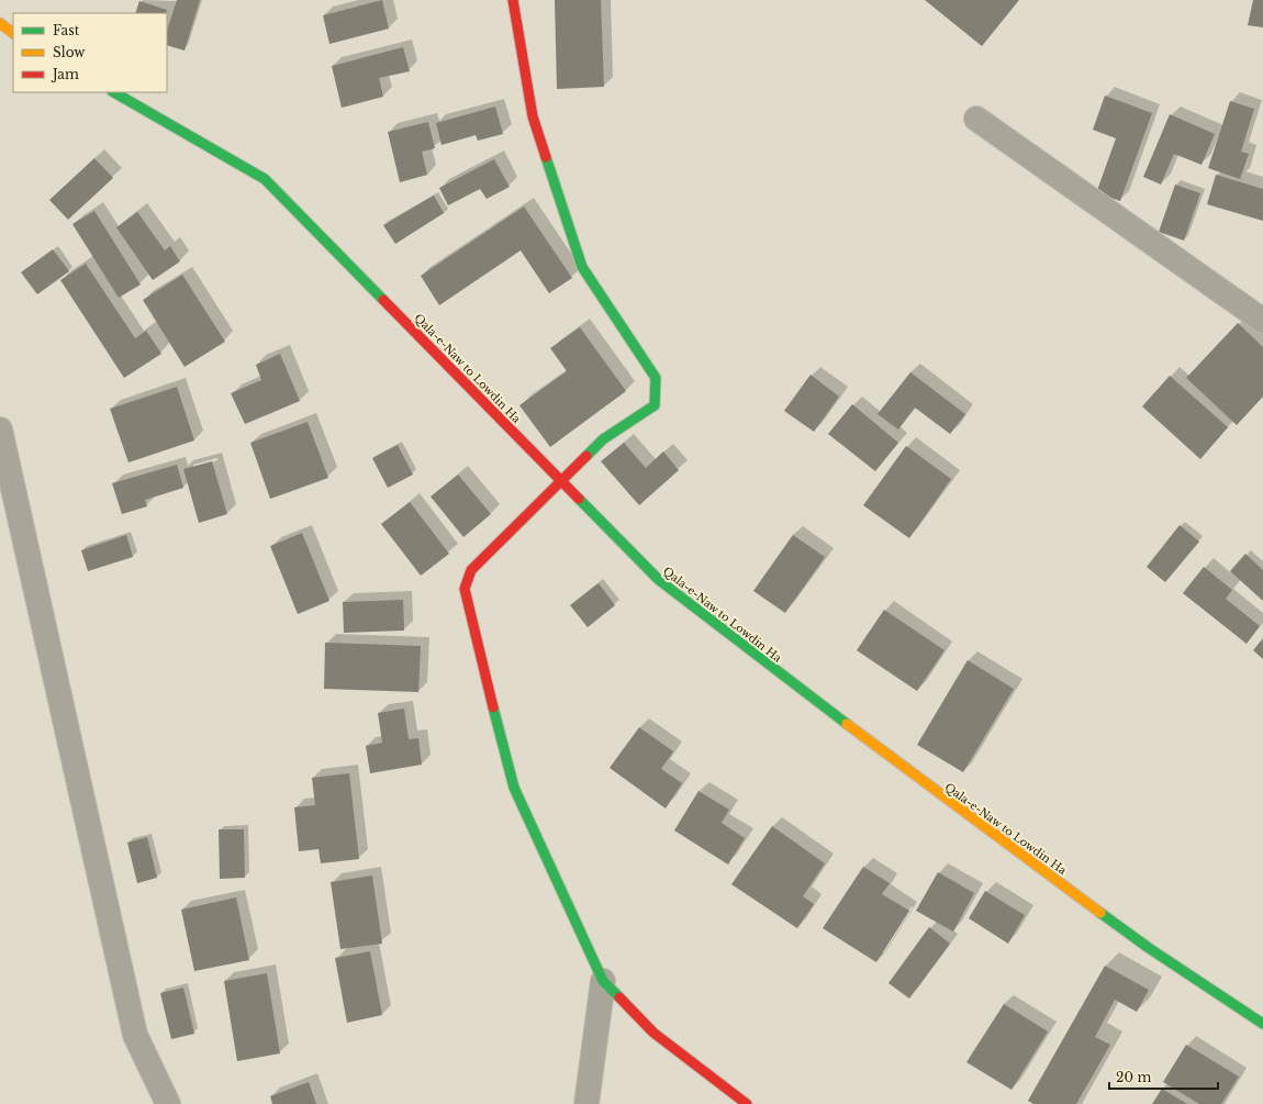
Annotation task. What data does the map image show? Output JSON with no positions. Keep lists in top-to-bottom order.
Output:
{
  "streets": {
    "main road": ["Qala-e-Naw to Lowdin Ha"]
  },
  "legend": ["Fast", "Slow", "Jam"],
  "scale_bar": "20 m"
}
